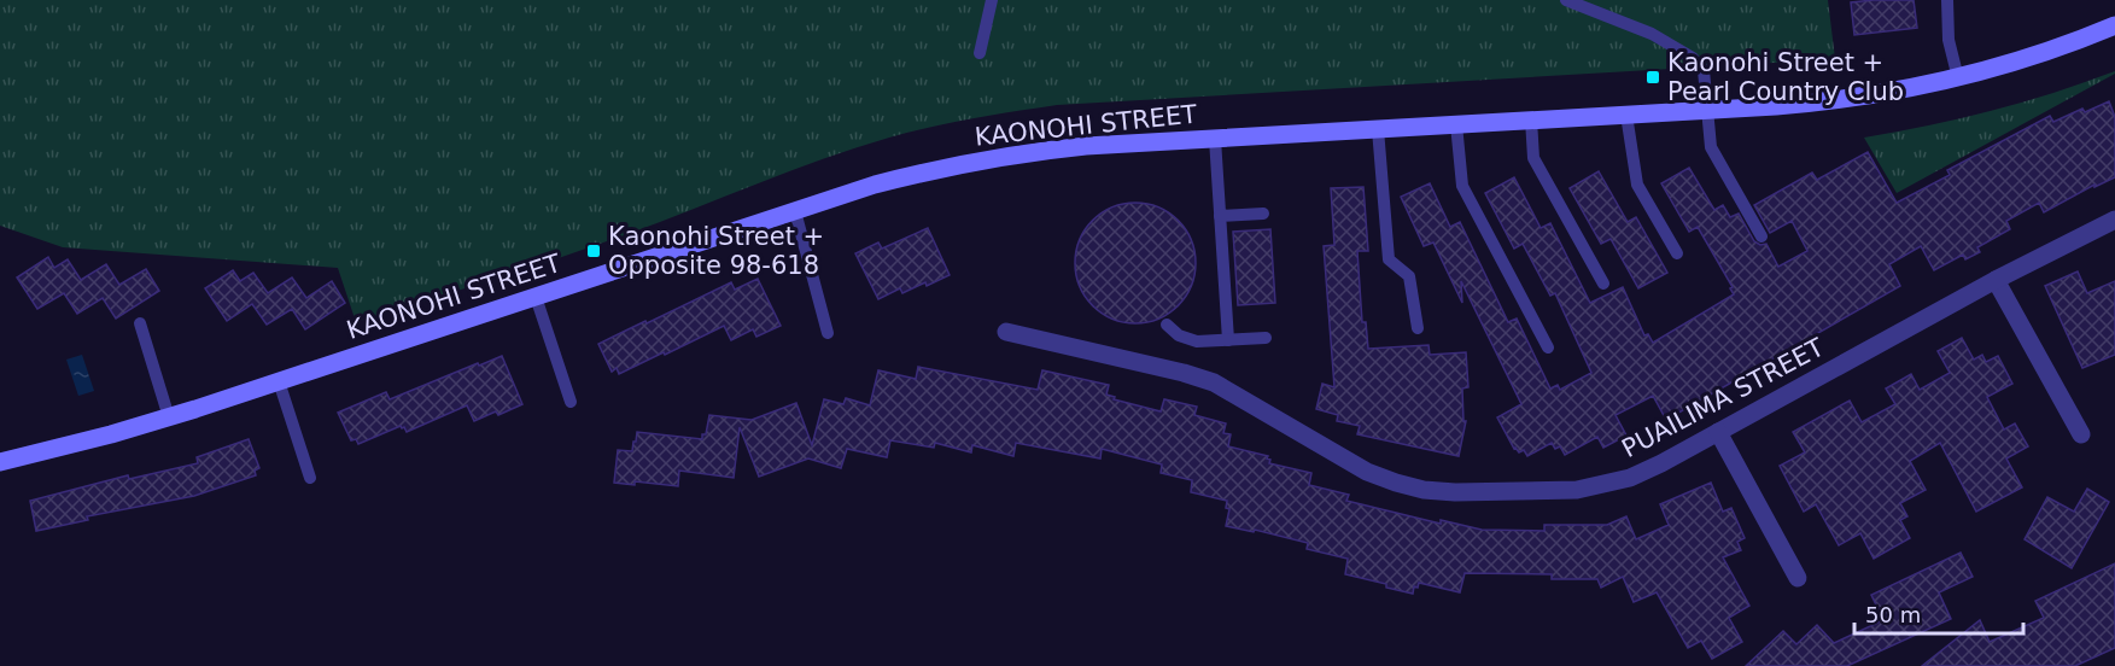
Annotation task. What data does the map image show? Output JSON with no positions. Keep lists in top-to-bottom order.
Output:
{
  "streets": {
    "street": ["KAONOHI STREET", "PUAILIMA STREET"]
  },
  "places": {
    "transit": ["Kaonohi Street + Pearl Country Club", "Kaonohi Street + Opposite 98-618"]
  },
  "scale_bar": "50 m"
}
